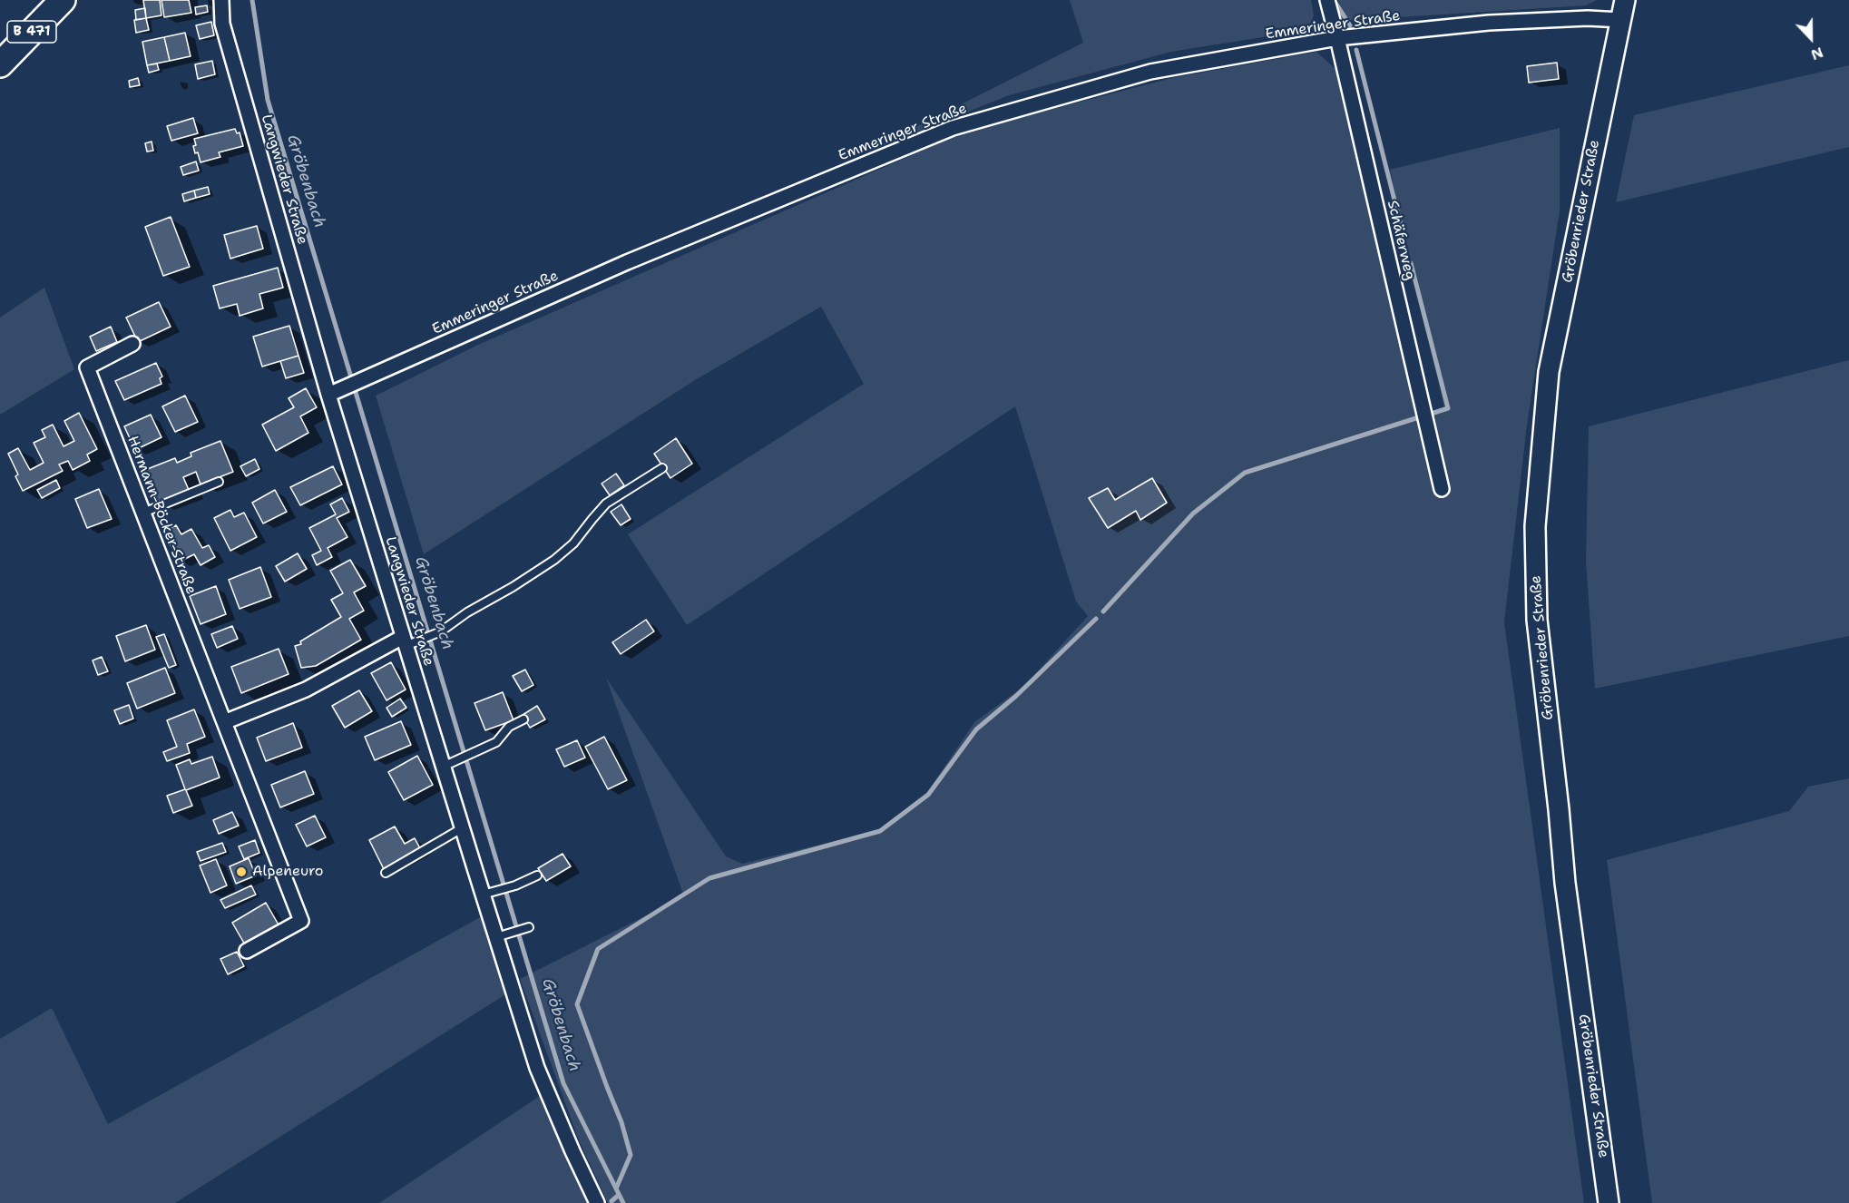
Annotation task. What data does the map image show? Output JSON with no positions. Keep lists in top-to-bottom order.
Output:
{
  "streets": {
    "highway": ["B 471"],
    "street": [
      "Emmeringer Straße",
      "Langwieder Straße",
      "Gröbenrieder Straße",
      "Schäferweg",
      "Hermann-Böcker-Straße"
    ]
  },
  "crossings": [
    ["Emmeringer Straße", "Langwieder Straße"],
    ["Emmeringer Straße", "Gröbenrieder Straße"],
    ["Emmeringer Straße", "Schäferweg"]
  ],
  "water": ["Gröbenbach"],
  "places": ["Alpeneuro"],
  "north": "bottom"
}
